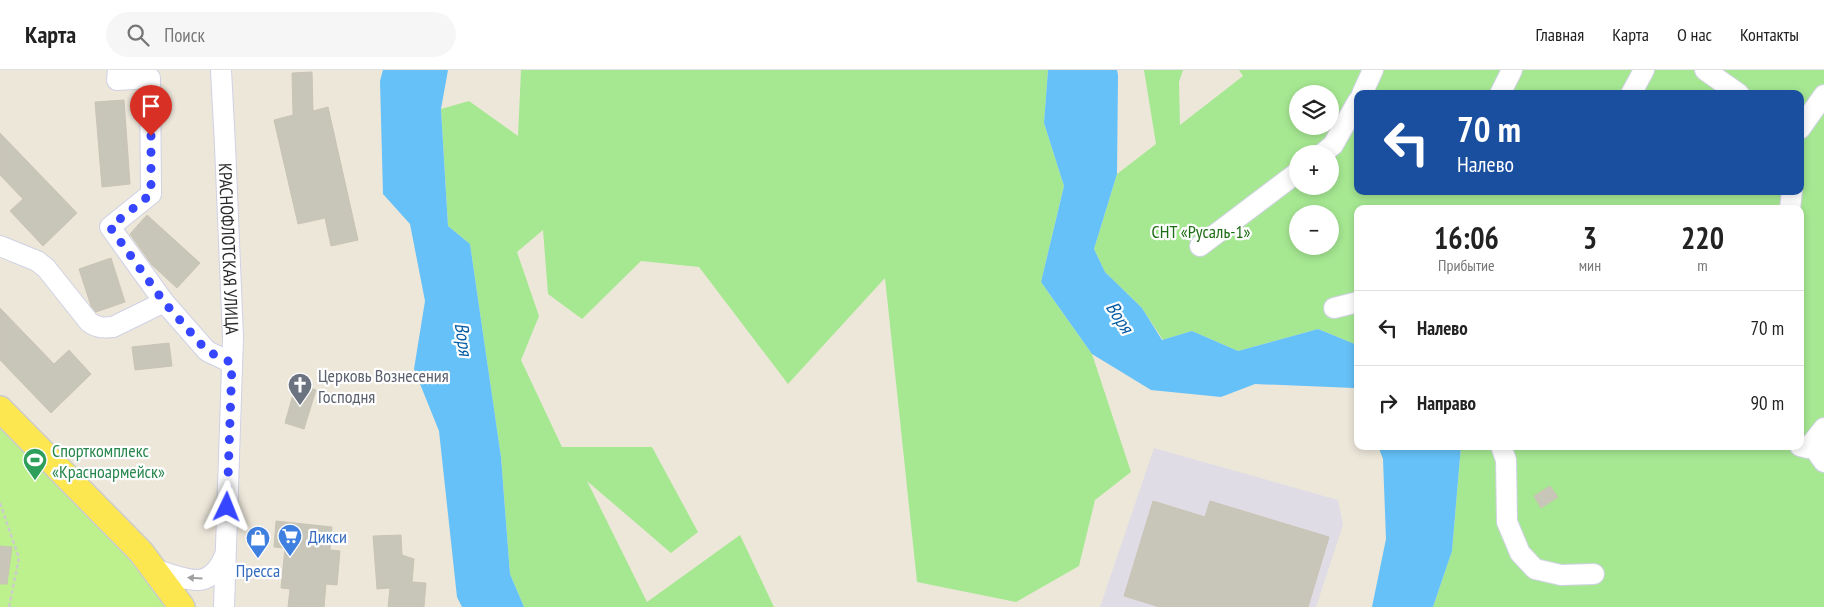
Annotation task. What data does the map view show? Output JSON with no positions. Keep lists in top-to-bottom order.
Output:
{
  "streets": {
    "street": ["КРАСНОФЛОТСКАЯ УЛИЦА"]
  },
  "water": ["Воря"],
  "parks": ["СНТ «Русаль-1»"],
  "places": {
    "church": ["Церковь Вознесения Господня"],
    "sports": ["Спорткомплекс «Красноармейск»"],
    "supermarket": ["Дикси"],
    "shop": ["Пресса"]
  },
  "page": {
    "header": "Карта",
    "search": "Поиск",
    "nav": [
      "Главная",
      "Карта",
      "О нас",
      "Контакты"
    ],
    "map_buttons": ["+", "−"],
    "turn": ["70 m", "Налево"],
    "eta": [
      "16:06",
      "Прибытие",
      "3",
      "мин",
      "220",
      "m"
    ],
    "list": [
      {
        "name": "Налево",
        "value": "70 m"
      },
      {
        "name": "Направо",
        "value": "90 m"
      }
    ]
  }
}
